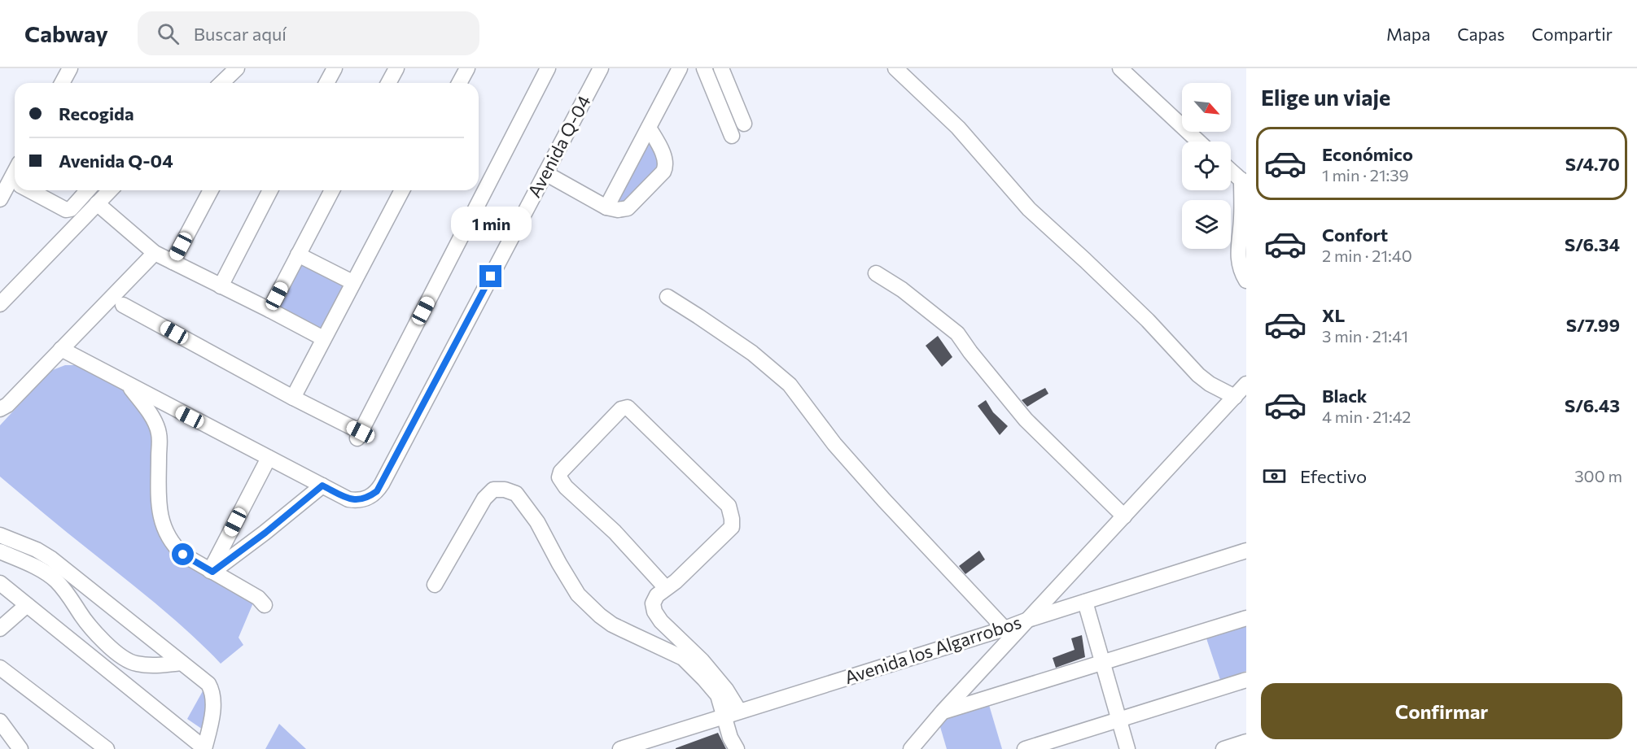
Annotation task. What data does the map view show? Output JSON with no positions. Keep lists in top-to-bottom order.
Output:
{
  "streets": {
    "street": ["Avenida Q-04", "Avenida los Algarrobos"]
  },
  "north": "bottom right",
  "page": {
    "header": "Cabway",
    "search": "Buscar aquí",
    "nav": ["Mapa", "Capas", "Compartir"],
    "heading": "Elige un viaje",
    "banner": ["Recogida", "Avenida Q-04"],
    "list": [
      {
        "name": "Económico",
        "note": "1 min · 21:39",
        "value": "S/4.70"
      },
      {
        "name": "Confort",
        "note": "2 min · 21:40",
        "value": "S/6.34"
      },
      {
        "name": "XL",
        "note": "3 min · 21:41",
        "value": "S/7.99"
      },
      {
        "name": "Black",
        "note": "4 min · 21:42",
        "value": "S/6.43"
      }
    ],
    "bubble": "1 min",
    "pay": ["Efectivo", "300 m"],
    "buttons": "Confirmar"
  }
}
